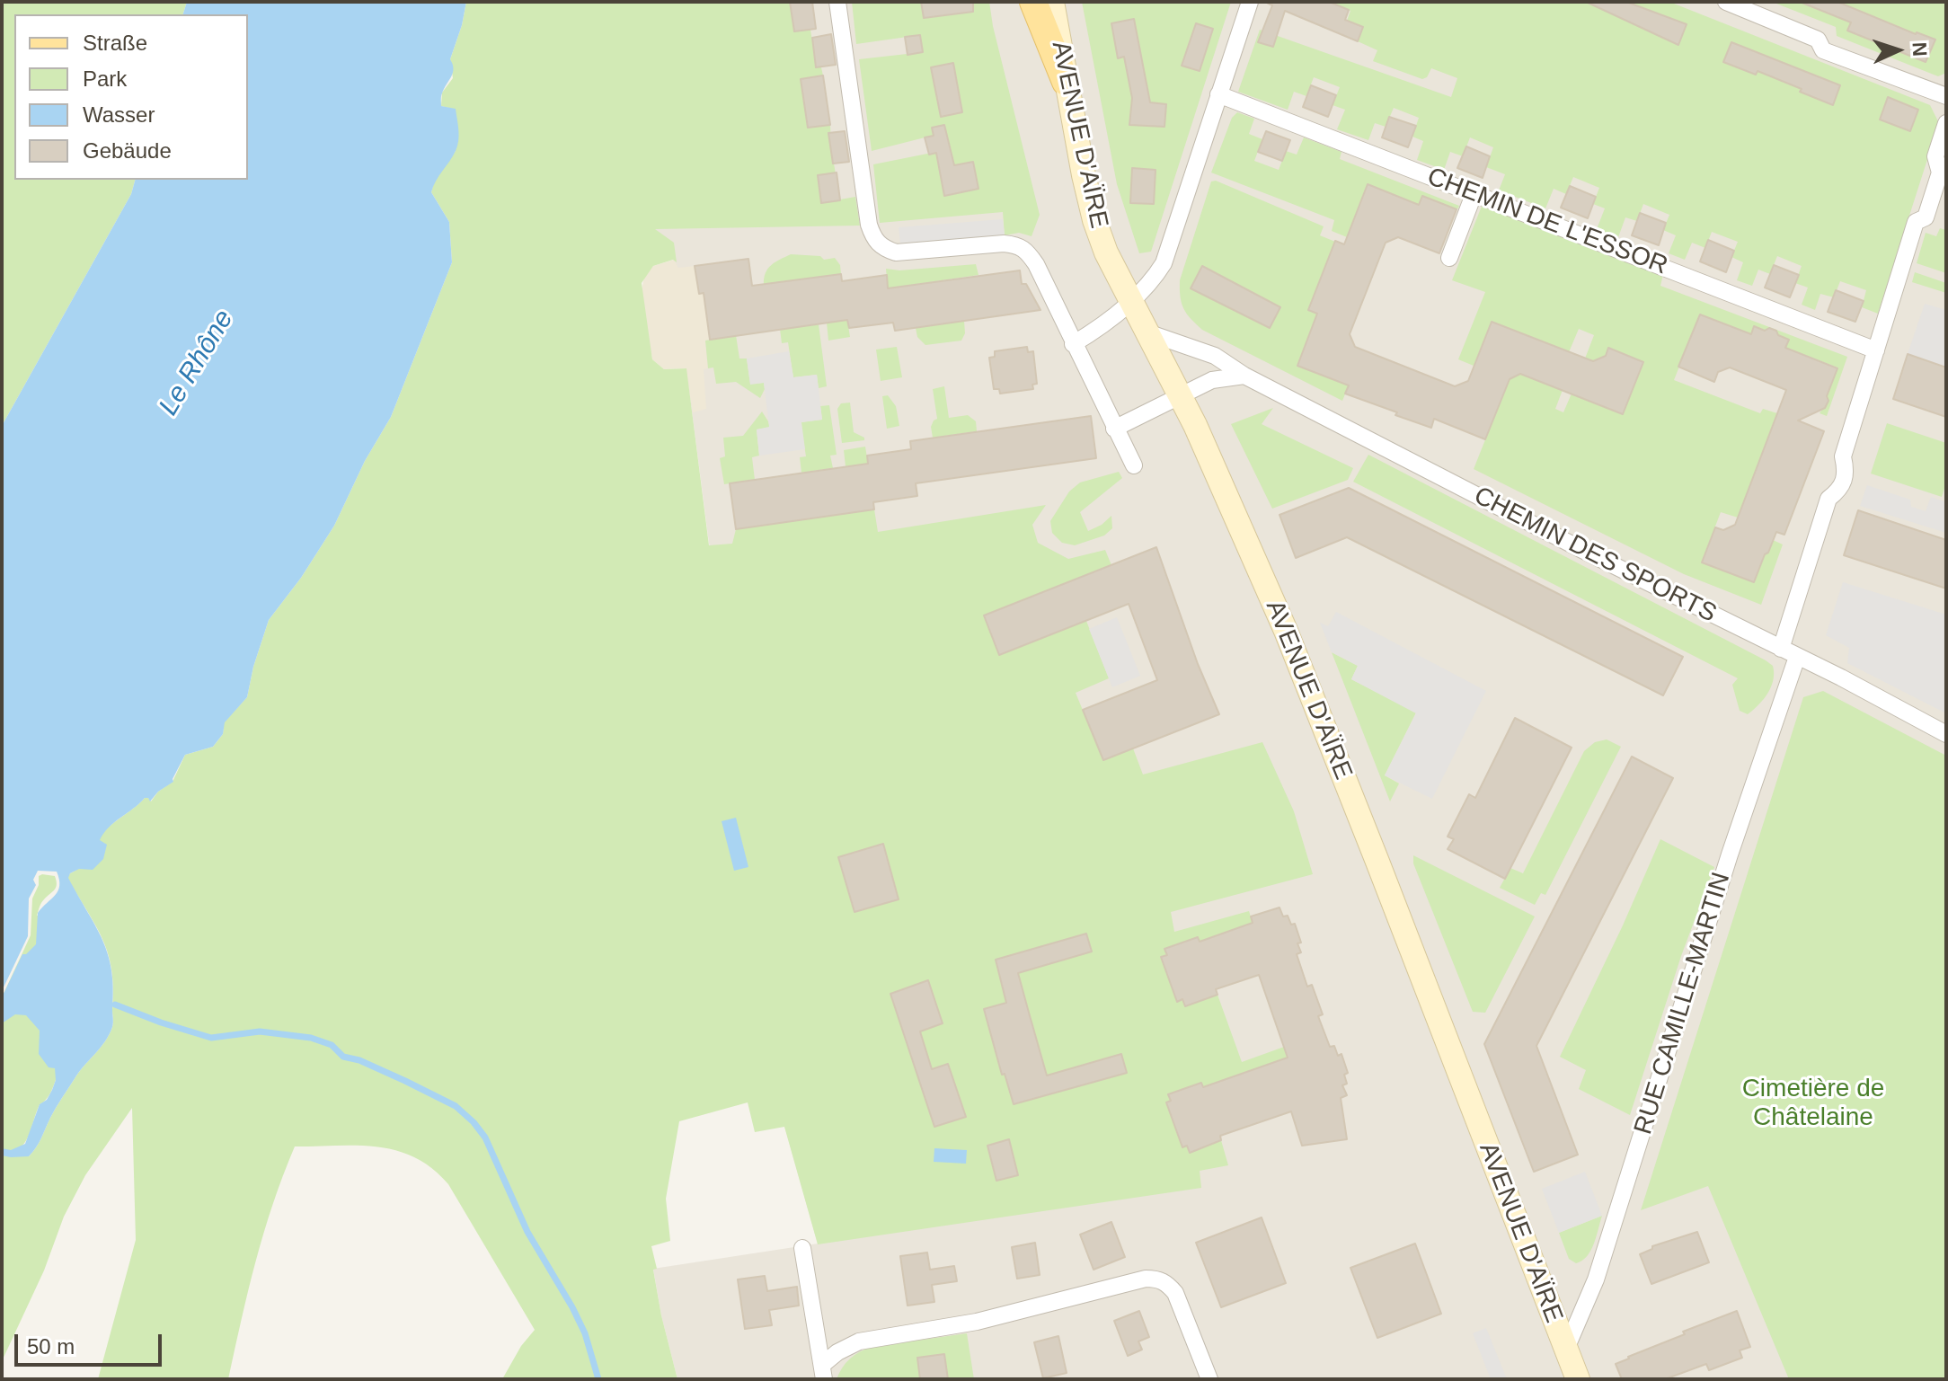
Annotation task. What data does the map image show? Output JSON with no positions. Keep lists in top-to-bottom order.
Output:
{
  "streets": {
    "main road": ["AVENUE D'AÏRE"],
    "street": ["CHEMIN DE L'ESSOR", "CHEMIN DES SPORTS", "RUE CAMILLE-MARTIN"]
  },
  "crossings": [
    ["AVENUE D'AÏRE", "CHEMIN DES SPORTS"],
    ["AVENUE D'AÏRE", "RUE CAMILLE-MARTIN"],
    ["CHEMIN DES SPORTS", "RUE CAMILLE-MARTIN"]
  ],
  "water": ["Le Rhône"],
  "parks": ["Cimetière de Châtelaine"],
  "legend": [
    "Straße",
    "Park",
    "Wasser",
    "Gebäude"
  ],
  "scale_bar": "50 m",
  "north": "right"
}
